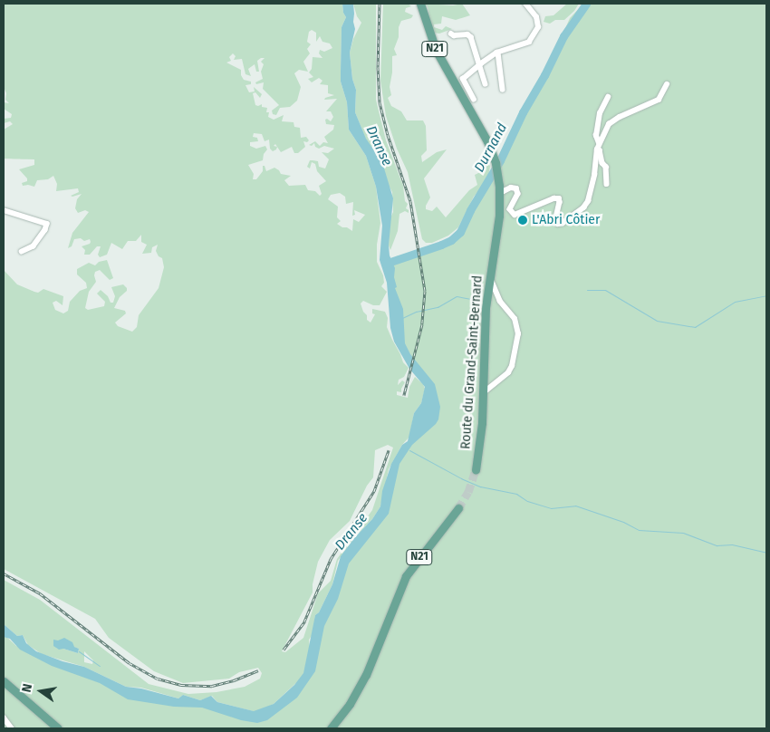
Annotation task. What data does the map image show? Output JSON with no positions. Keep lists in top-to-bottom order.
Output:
{
  "streets": {
    "main road": ["N21", "Route du Grand-Saint-Bernard"]
  },
  "water": ["Dranse", "Durnand"],
  "places": ["L'Abri Côtier"],
  "north": "left"
}
